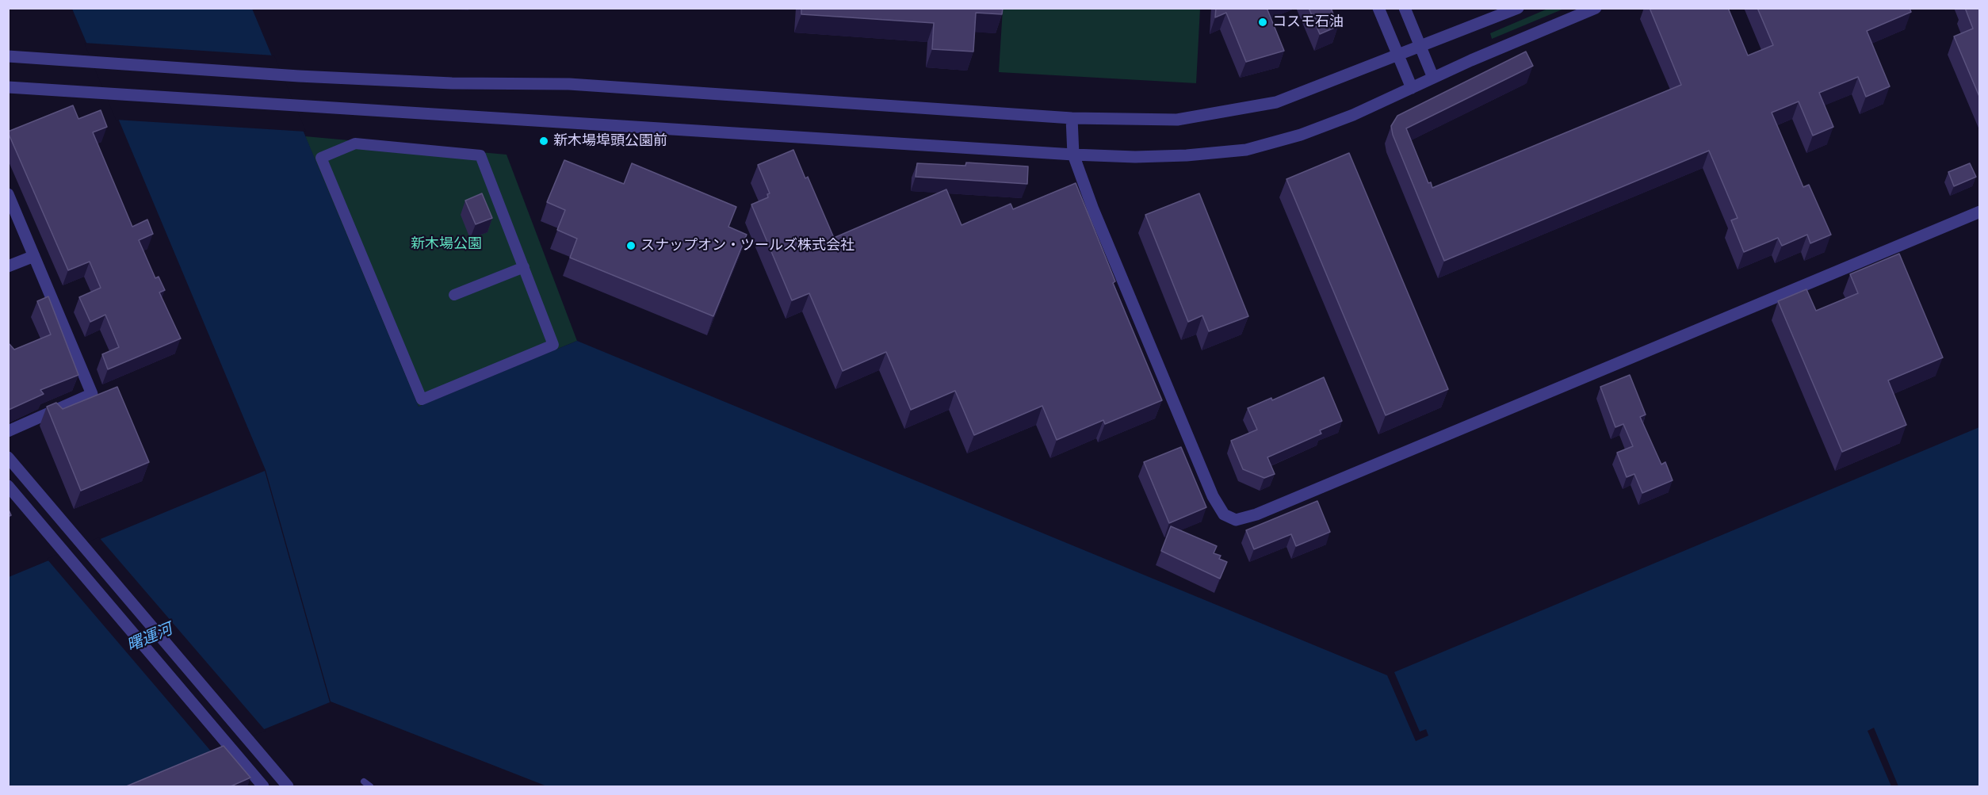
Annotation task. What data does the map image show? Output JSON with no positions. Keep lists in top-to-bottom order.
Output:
{
  "water": ["曙運河"],
  "parks": ["新木場公園"],
  "places": ["コスモ石油", "新木場埠頭公園前", "スナップオン・ツールズ株式会社"]
}
